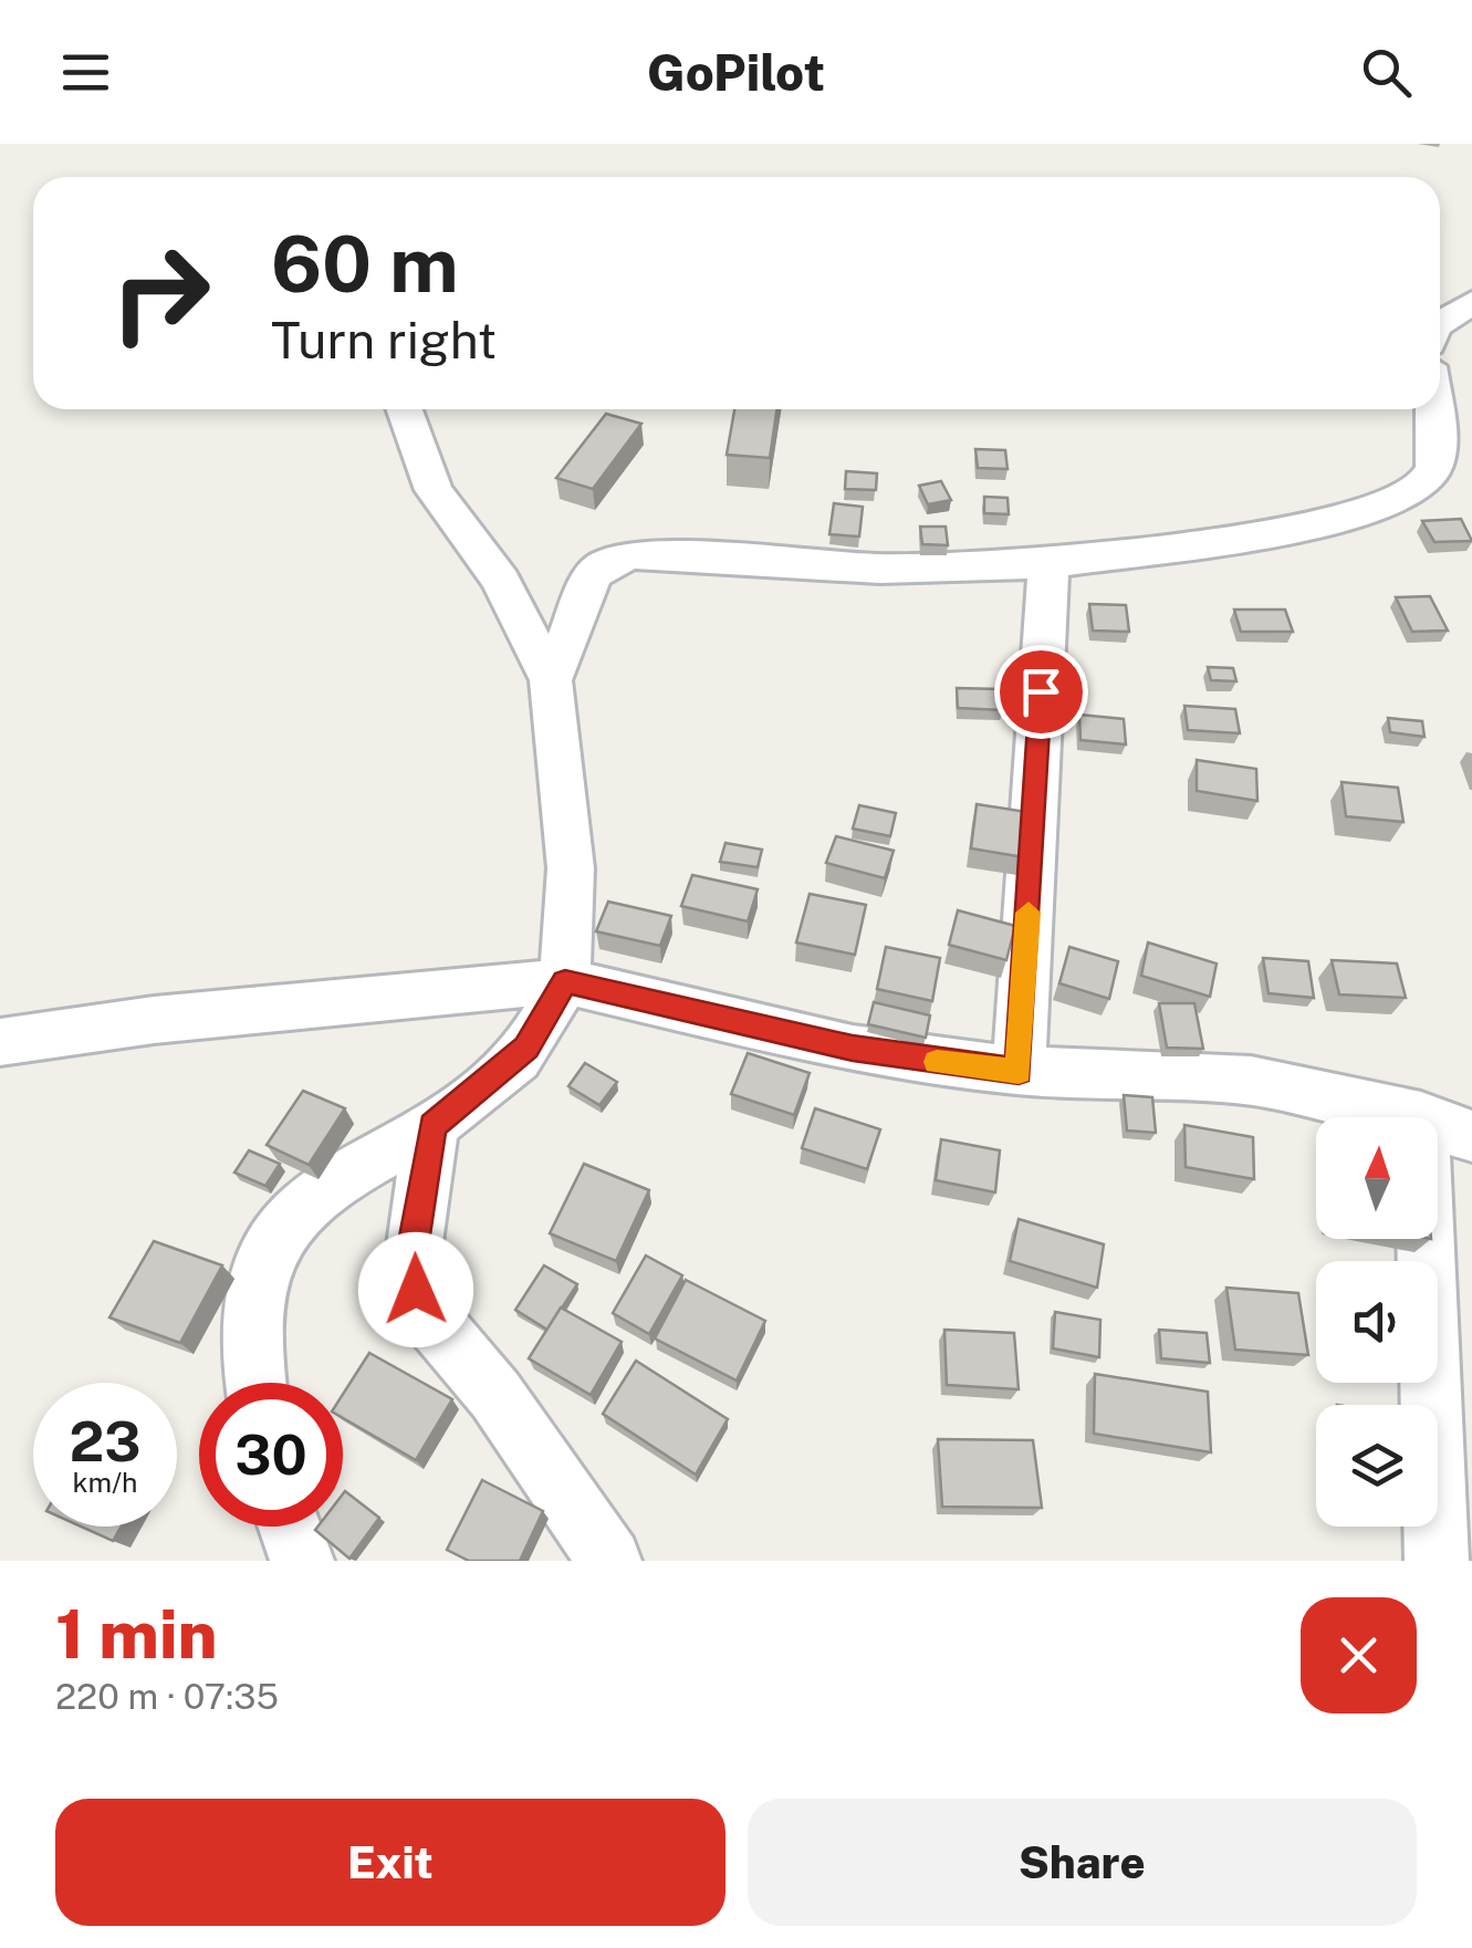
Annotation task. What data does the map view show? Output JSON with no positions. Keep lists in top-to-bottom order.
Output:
{
  "north": "top",
  "page": {
    "header": "GoPilot",
    "turn": ["60 m", "Turn right"],
    "speed": "23 km/h",
    "limit": "30",
    "heading": ["1 min", "220 m · 07:35"],
    "buttons": ["Exit", "Share"]
  }
}
